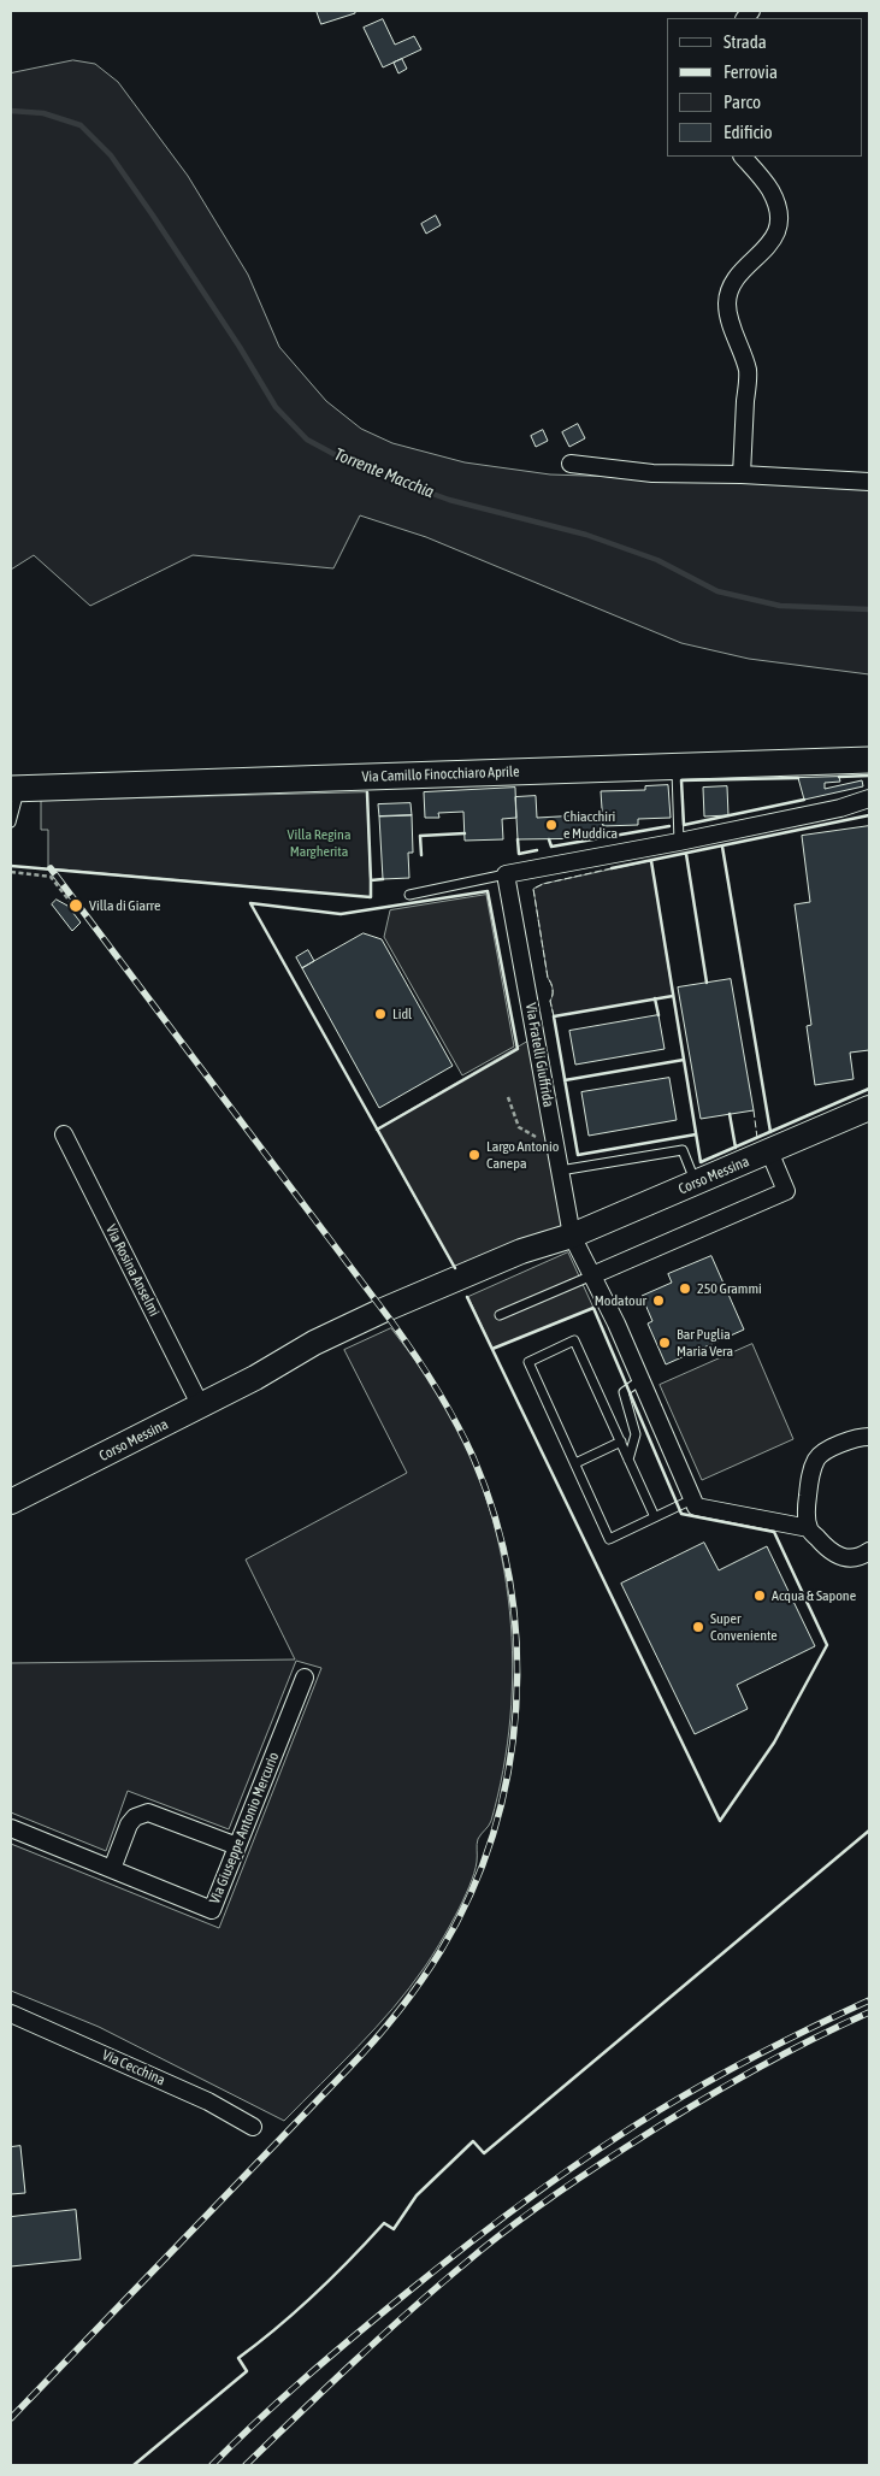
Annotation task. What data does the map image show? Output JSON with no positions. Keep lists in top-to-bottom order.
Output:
{
  "streets": {
    "main road": ["Via Camillo Finocchiaro Aprile"],
    "street": [
      "Via Fratelli Giuffrida",
      "Corso Messina",
      "Via Rosina Anselmi",
      "Via Giuseppe Antonio Mercurio",
      "Via Cecchina"
    ]
  },
  "crossings": [
    ["Via Fratelli Giuffrida", "Corso Messina"],
    ["Corso Messina", "Via Rosina Anselmi"]
  ],
  "water": ["Torrente Macchia"],
  "parks": ["Villa Regina Margherita"],
  "places": [
    "Chiacchiri e Muddica",
    "Villa di Giarre",
    "Lidl",
    "Largo Antonio Canepa",
    "250 Grammi",
    "Modatour",
    "Bar Puglia Maria Vera",
    "Acqua & Sapone",
    "Super Conveniente"
  ],
  "legend": [
    "Strada",
    "Ferrovia",
    "Parco",
    "Edificio"
  ]
}
